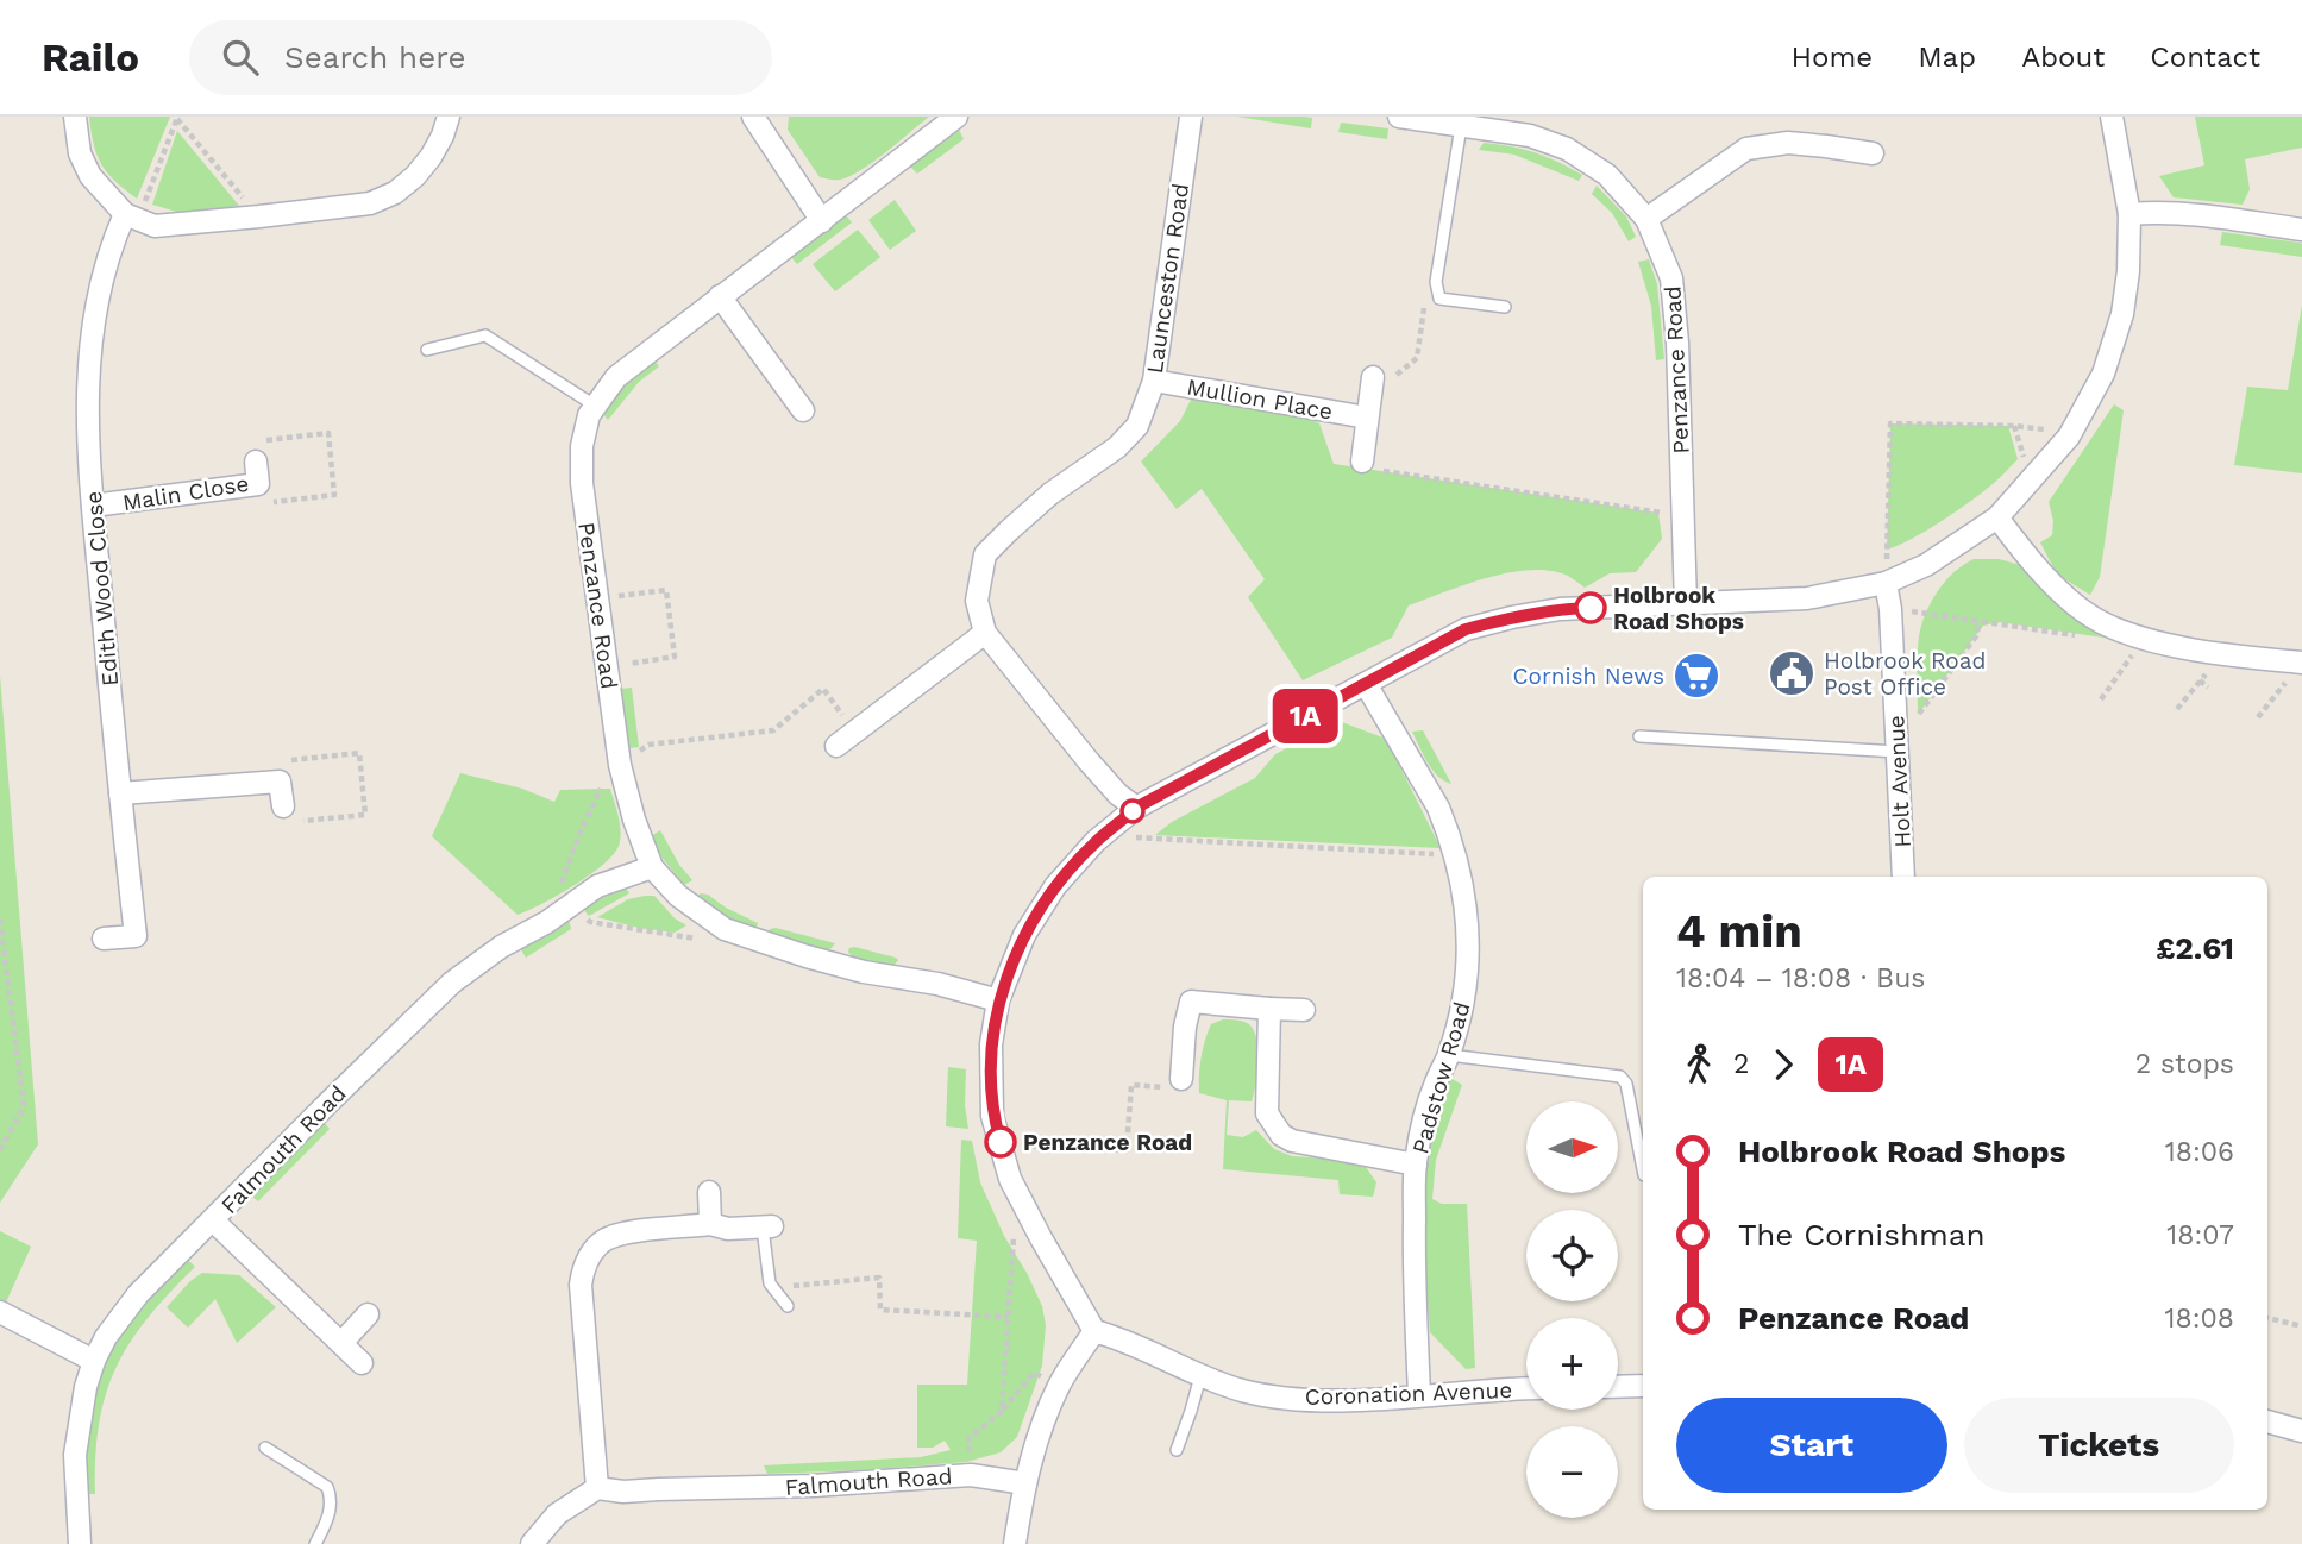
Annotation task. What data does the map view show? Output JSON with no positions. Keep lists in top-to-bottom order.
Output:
{
  "streets": {
    "street": [
      "Launceston Road",
      "Penzance Road",
      "Mullion Place",
      "Malin Close",
      "Edith Wood Close",
      "Holt Avenue",
      "Padstow Road",
      "Falmouth Road",
      "Coronation Avenue"
    ]
  },
  "crossings": [
    ["Launceston Road", "Mullion Place"],
    ["Penzance Road", "Falmouth Road"],
    ["Malin Close", "Edith Wood Close"],
    ["Padstow Road", "Coronation Avenue"]
  ],
  "places": {
    "other": ["Holbrook Road Shops", "Penzance Road"],
    "public building": ["Holbrook Road Post Office"],
    "supermarket": ["Cornish News"]
  },
  "lines": ["bus line 1A"],
  "north": "right",
  "page": {
    "header": "Railo",
    "search": "Search here",
    "nav": [
      "Home",
      "Map",
      "About",
      "Contact"
    ],
    "on_map": "1A",
    "heading": ["4 min", "18:04 – 18:08 · Bus", "£2.61"],
    "legs": ["2", "1A", "2 stops"],
    "map_buttons": ["+", "−"],
    "list": [
      {
        "name": "Holbrook Road Shops",
        "value": "18:06"
      },
      {
        "name": "The Cornishman",
        "value": "18:07"
      },
      {
        "name": "Penzance Road",
        "value": "18:08"
      }
    ],
    "buttons": ["Start", "Tickets"]
  }
}
